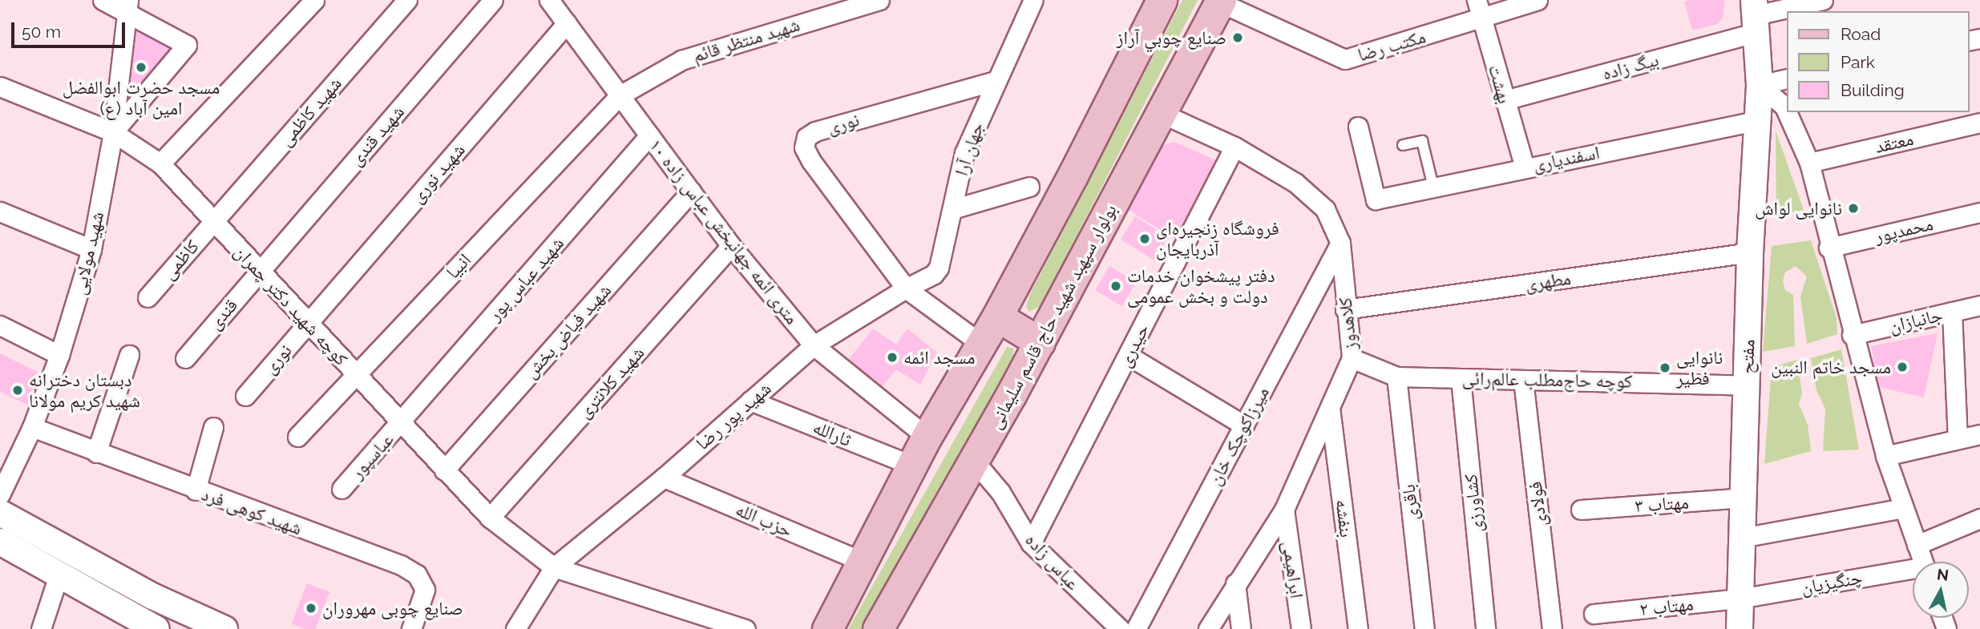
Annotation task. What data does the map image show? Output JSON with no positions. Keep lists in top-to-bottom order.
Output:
{
  "streets": {
    "main road": ["بولوار سپهبد شهید حاج قاسم سلیمانی", "مفتح"],
    "street": [
      "شهید منتظر قائم",
      "مکتب رضا",
      "بیگ زاده",
      "بهشت",
      "شهید کاظمی",
      "نوری",
      "شهید قندی",
      "معتقد",
      "جهان آرا",
      "اسفندیاری",
      "شهید نوری",
      "محمدپور",
      "۱۰ متری ائمه جهانبخش عباس زاده",
      "شهید مولایی",
      "کاظمی",
      "انبیا",
      "شهید عباس پور",
      "مطهری",
      "کوچه شهید دکتر چمران",
      "قندی",
      "جانبازان",
      "کلاهدوز",
      "شهید فیاض بخش",
      "حیدری",
      "کوچه حاج‌مطلب عالم‌رائی",
      "شهید کلانتری",
      "شهید پور رضا",
      "ثارالله",
      "میرزاکوچک خان",
      "عباسپور",
      "باقری",
      "کشاورزی",
      "فولادی",
      "مهتاب ۳",
      "شهید کوهی فرد",
      "بنفشه",
      "حزب الله",
      "عباس زاده",
      "ابراهیمی",
      "چنگیزیان",
      "مهتاب ۲"
    ]
  },
  "crossings": [
    ["شهید منتظر قائم", "۱۰ متری ائمه جهانبخش عباس زاده"],
    ["شهید منتظر قائم", "انبیا"],
    ["مکتب رضا", "بهشت"],
    ["مکتب رضا", "بولوار سپهبد شهید حاج قاسم سلیمانی"],
    ["بیگ زاده", "بهشت"],
    ["بیگ زاده", "مفتح"],
    ["بهشت", "اسفندیاری"],
    ["شهید کاظمی", "کاظمی"],
    ["شهید کاظمی", "کوچه شهید دکتر چمران"],
    ["نوری", "جهان آرا"],
    ["نوری", "شهید نوری"],
    ["نوری", "کوچه شهید دکتر چمران"],
    ["نوری", "شهید پور رضا"],
    ["شهید قندی", "کوچه شهید دکتر چمران"],
    ["شهید قندی", "قندی"],
    ["جهان آرا", "شهید پور رضا"],
    ["اسفندیاری", "مفتح"],
    ["شهید نوری", "۱۰ متری ائمه جهانبخش عباس زاده"],
    ["شهید نوری", "کوچه شهید دکتر چمران"],
    ["۱۰ متری ائمه جهانبخش عباس زاده", "انبیا"],
    ["۱۰ متری ائمه جهانبخش عباس زاده", "شهید عباس پور"],
    ["۱۰ متری ائمه جهانبخش عباس زاده", "شهید فیاض بخش"],
    ["۱۰ متری ائمه جهانبخش عباس زاده", "شهید کلانتری"],
    ["۱۰ متری ائمه جهانبخش عباس زاده", "شهید پور رضا"],
    ["شهید مولایی", "کوچه شهید دکتر چمران"],
    ["شهید مولایی", "شهید کوهی فرد"],
    ["کاظمی", "کوچه شهید دکتر چمران"],
    ["انبیا", "کوچه شهید دکتر چمران"],
    ["شهید عباس پور", "کوچه شهید دکتر چمران"],
    ["شهید عباس پور", "عباسپور"],
    ["مطهری", "کلاهدوز"],
    ["مطهری", "مفتح"],
    ["کوچه شهید دکتر چمران", "قندی"],
    ["کوچه شهید دکتر چمران", "شهید فیاض بخش"],
    ["کوچه شهید دکتر چمران", "شهید کلانتری"],
    ["کوچه شهید دکتر چمران", "شهید پور رضا"],
    ["کوچه شهید دکتر چمران", "عباسپور"],
    ["بولوار سپهبد شهید حاج قاسم سلیمانی", "کلاهدوز"],
    ["بولوار سپهبد شهید حاج قاسم سلیمانی", "عباس زاده"],
    ["کلاهدوز", "حیدری"],
    ["کلاهدوز", "کوچه حاج‌مطلب عالم‌رائی"],
    ["کلاهدوز", "میرزاکوچک خان"],
    ["کلاهدوز", "بنفشه"],
    ["کلاهدوز", "ابراهیمی"],
    ["حیدری", "عباس زاده"],
    ["مفتح", "کوچه حاج‌مطلب عالم‌رائی"],
    ["مفتح", "مهتاب ۳"],
    ["مفتح", "چنگیزیان"],
    ["مفتح", "مهتاب ۲"],
    ["کوچه حاج‌مطلب عالم‌رائی", "باقری"],
    ["کوچه حاج‌مطلب عالم‌رائی", "کشاورزی"],
    ["کوچه حاج‌مطلب عالم‌رائی", "فولادی"],
    ["شهید پور رضا", "ثارالله"],
    ["شهید پور رضا", "حزب الله"],
    ["چنگیزیان", "مهتاب ۲"]
  ],
  "places": [
    "صنايع چوبي آراز",
    "مسجد حضرت ابوالفضل (ع) امین آباد",
    "نانوایی لواش",
    "فروشگاه زنجیره‌ای آذربایجان",
    "دفتر پیشخوان خدمات دولت و بخش عمومی",
    "مسجد ائمه",
    "مسجد خاتم النبین",
    "نانوایی فطیر",
    "دبستان دخترانه شهید کریم مولانا",
    "صنایع چوبی مهروران"
  ],
  "legend": ["Road", "Park", "Building"],
  "scale_bar": "50 m",
  "north": "top"
}
